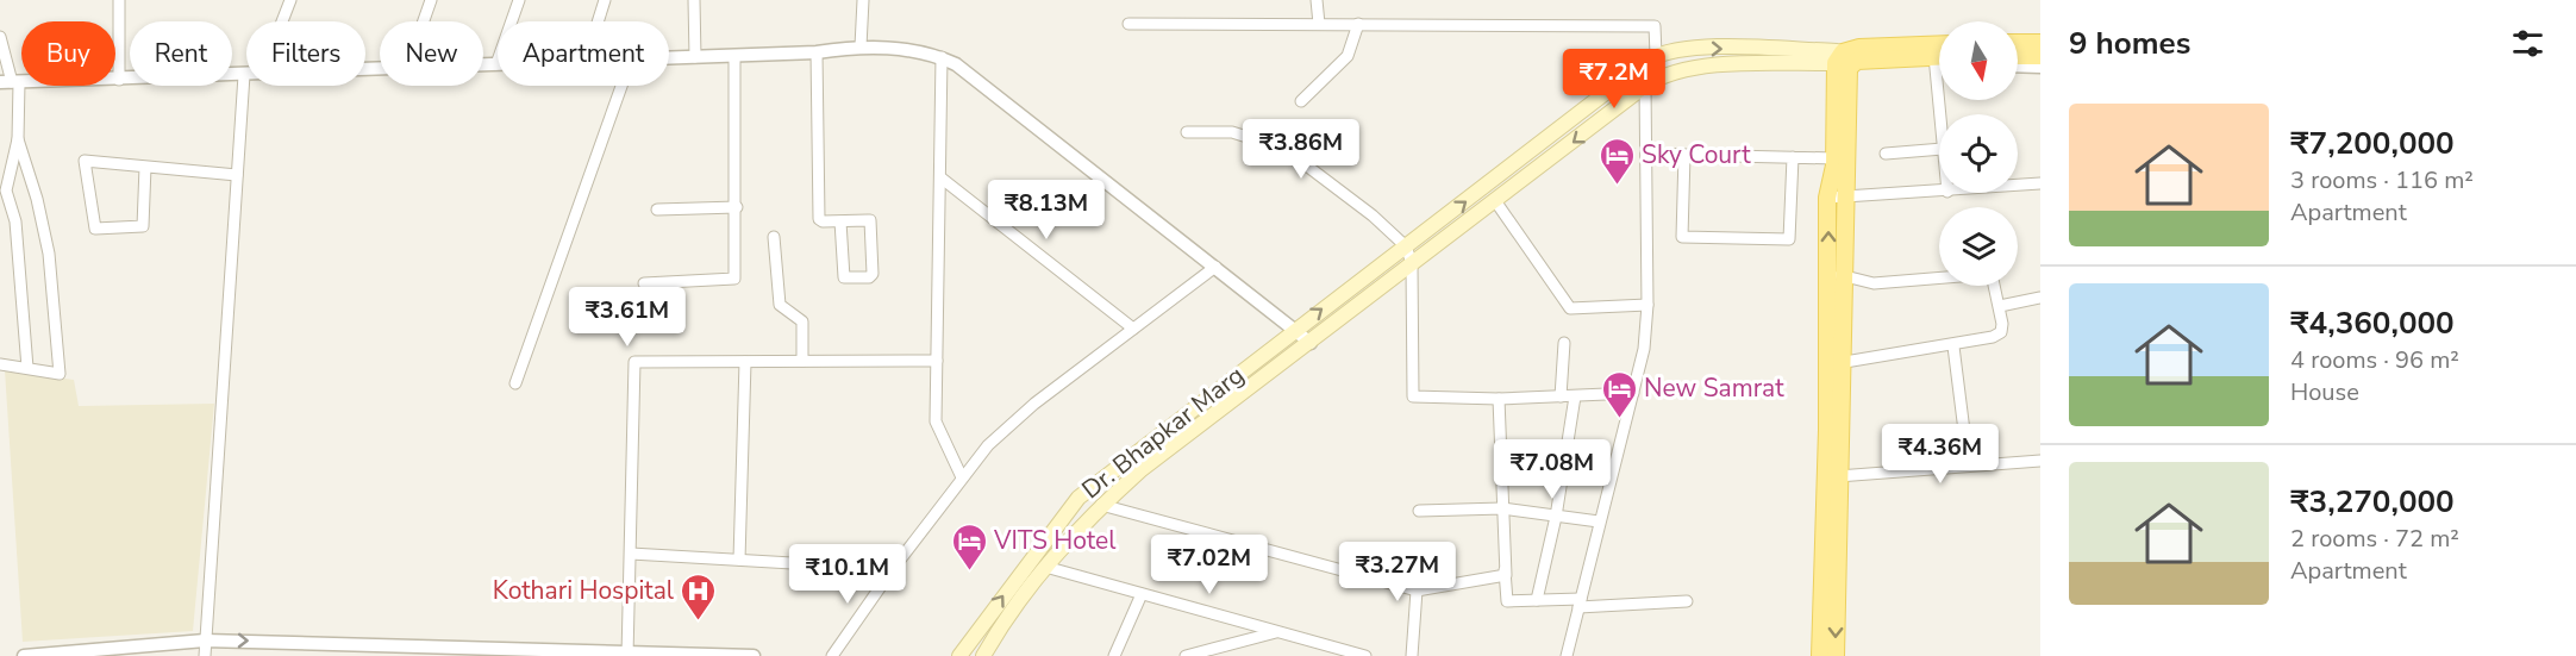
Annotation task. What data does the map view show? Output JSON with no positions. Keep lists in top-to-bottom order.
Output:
{
  "streets": {
    "main road": ["Dr. Bhapkar Marg"]
  },
  "places": {
    "hotel": ["Sky Court", "New Samrat", "VITS Hotel"],
    "hospital": ["Kothari Hospital"]
  },
  "north": "bottom",
  "page": {
    "heading": "9 homes",
    "chip": [
      "Buy",
      "Rent",
      "Filters",
      "New",
      "Apartment"
    ],
    "price": [
      "₹7.2M",
      "₹3.86M",
      "₹8.13M",
      "₹3.61M",
      "₹4.36M",
      "₹7.08M",
      "₹7.02M",
      "₹3.27M",
      "₹10.1M"
    ],
    "list": [
      {
        "name": "₹7,200,000",
        "note": "3 rooms · 116 m² · Apartment"
      },
      {
        "name": "₹4,360,000",
        "note": "4 rooms · 96 m² · House"
      },
      {
        "name": "₹3,270,000",
        "note": "2 rooms · 72 m² · Apartment"
      }
    ]
  }
}
